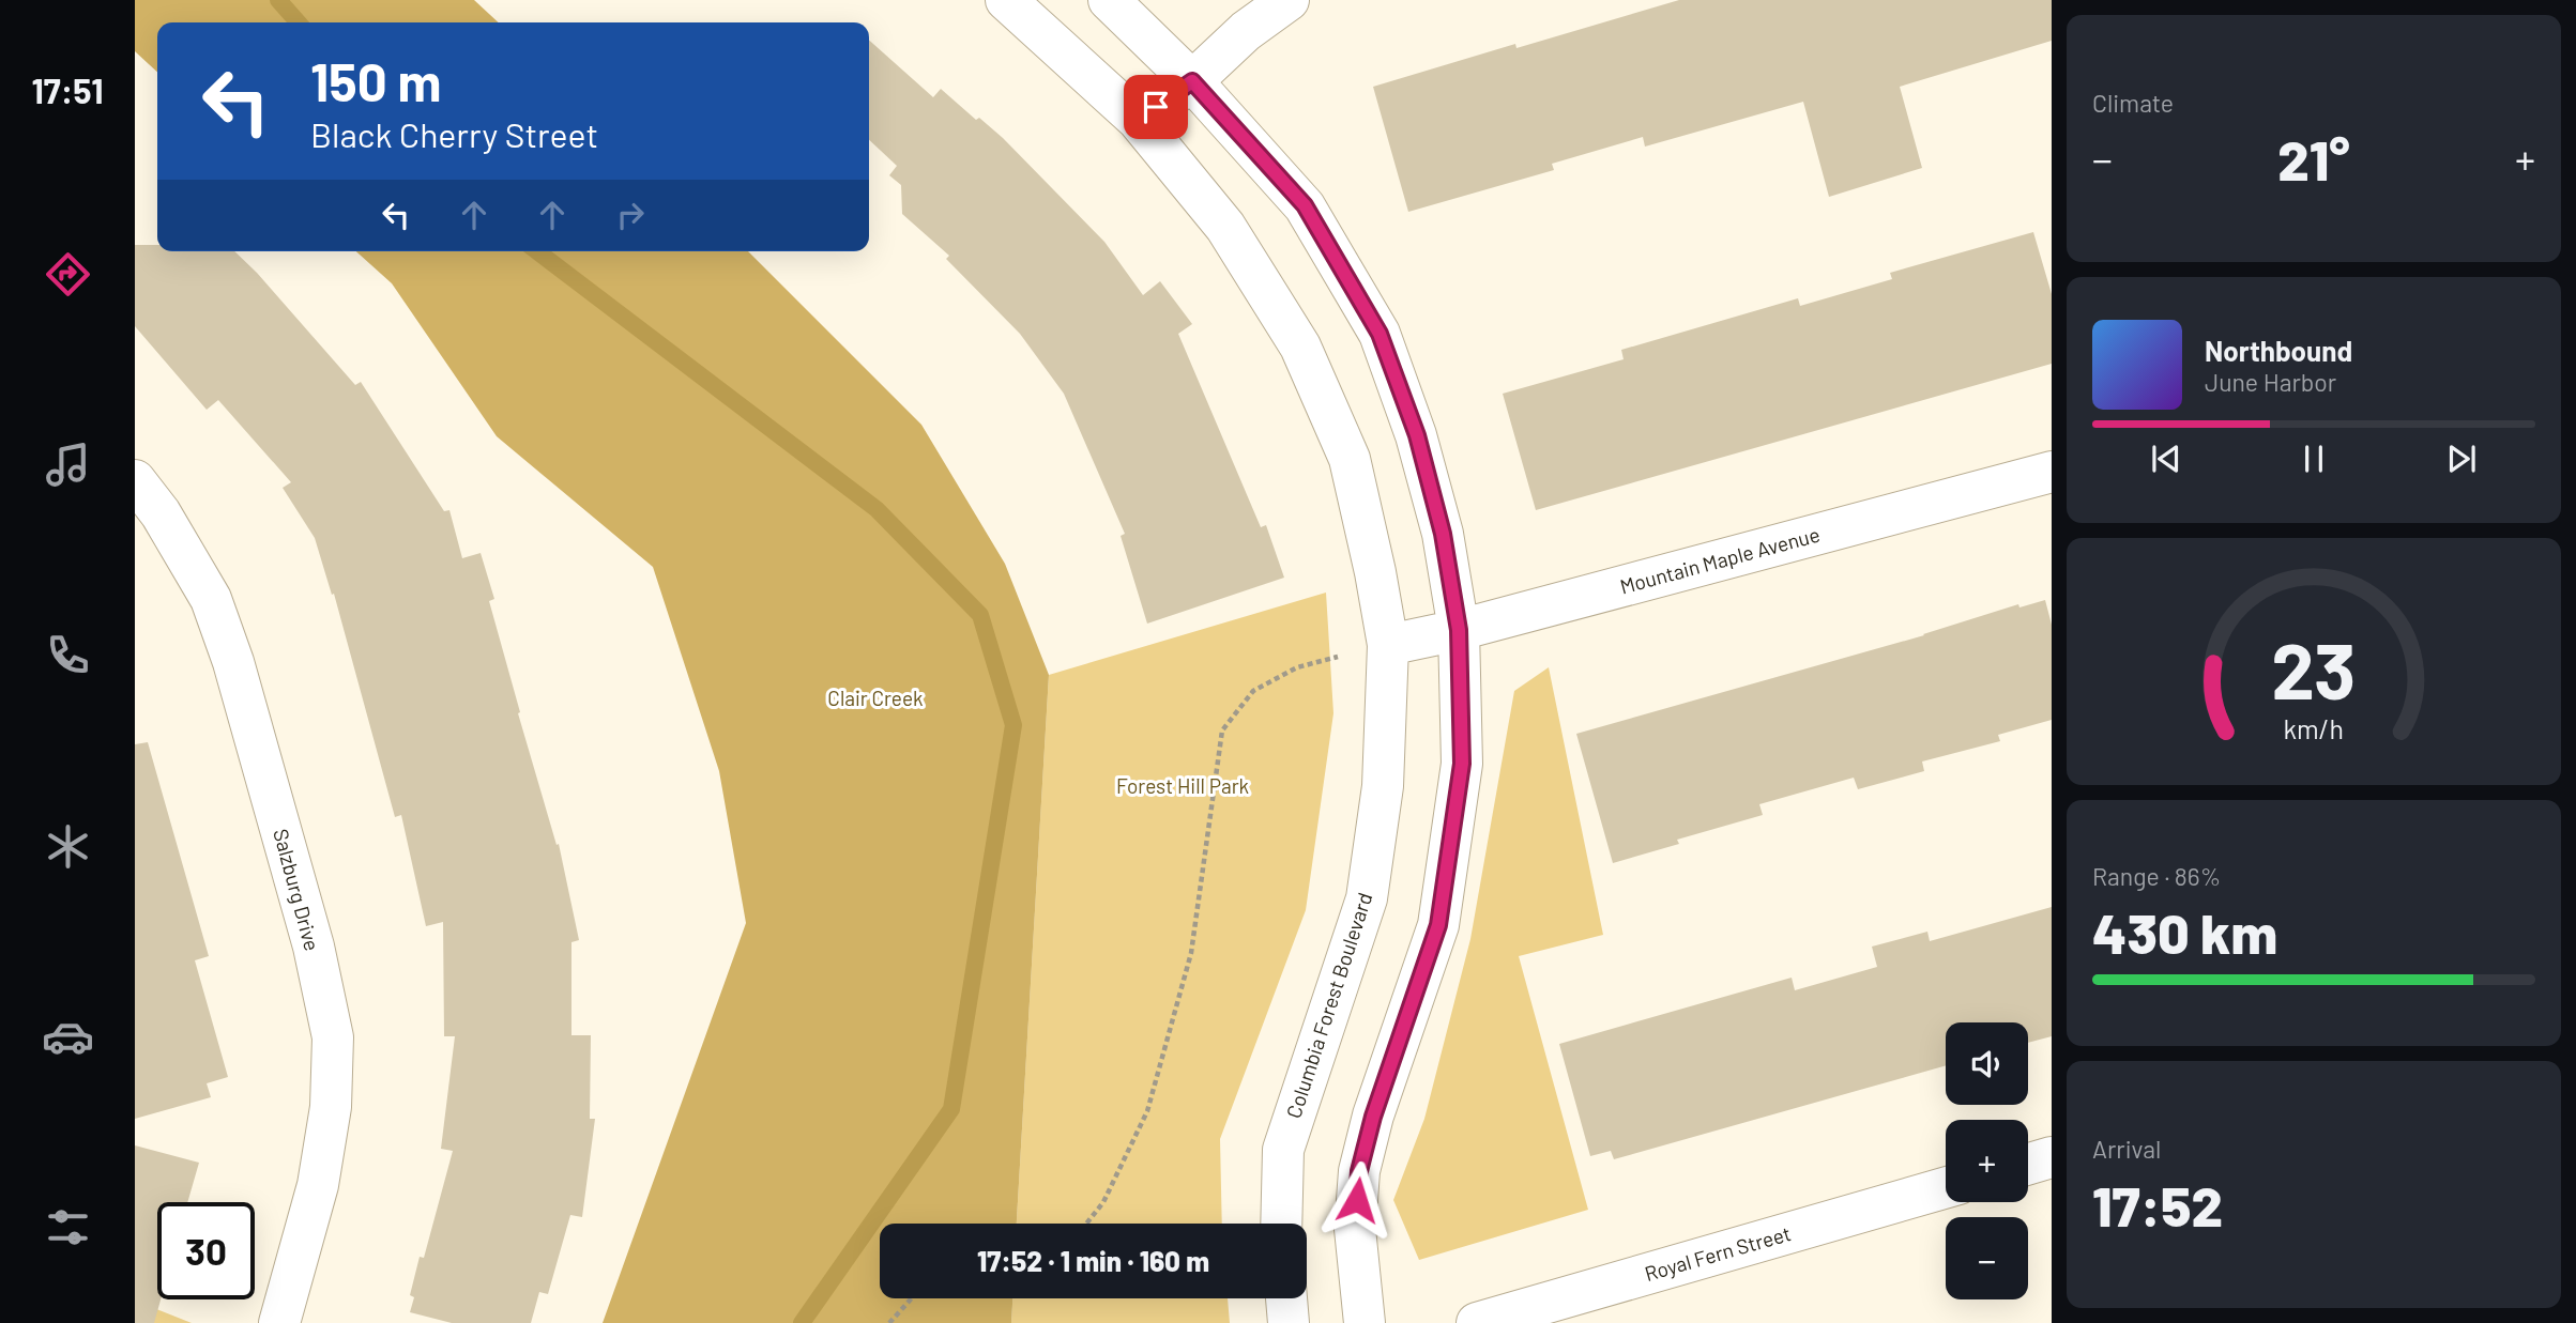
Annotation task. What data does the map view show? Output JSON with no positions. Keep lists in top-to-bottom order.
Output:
{
  "streets": {
    "street": [
      "Mountain Maple Avenue",
      "Salzburg Drive",
      "Columbia Forest Boulevard",
      "Royal Fern Street"
    ]
  },
  "crossings": [
    ["Mountain Maple Avenue", "Columbia Forest Boulevard"]
  ],
  "parks": ["Clair Creek", "Forest Hill Park"],
  "page": {
    "tabs": "17:51",
    "tile": [
      "Climate",
      ["Range · 86%", "430 km"],
      ["Arrival", "17:52"]
    ],
    "turn": ["150 m", "Black Cherry Street"],
    "heat": ["−", "21°", "+"],
    "song": ["Northbound", "June Harbor"],
    "map_buttons": ["+", "−"],
    "limit": "30",
    "trip": "17:52 · 1 min · 160 m",
    "gauge": ["23", "km/h"]
  }
}
